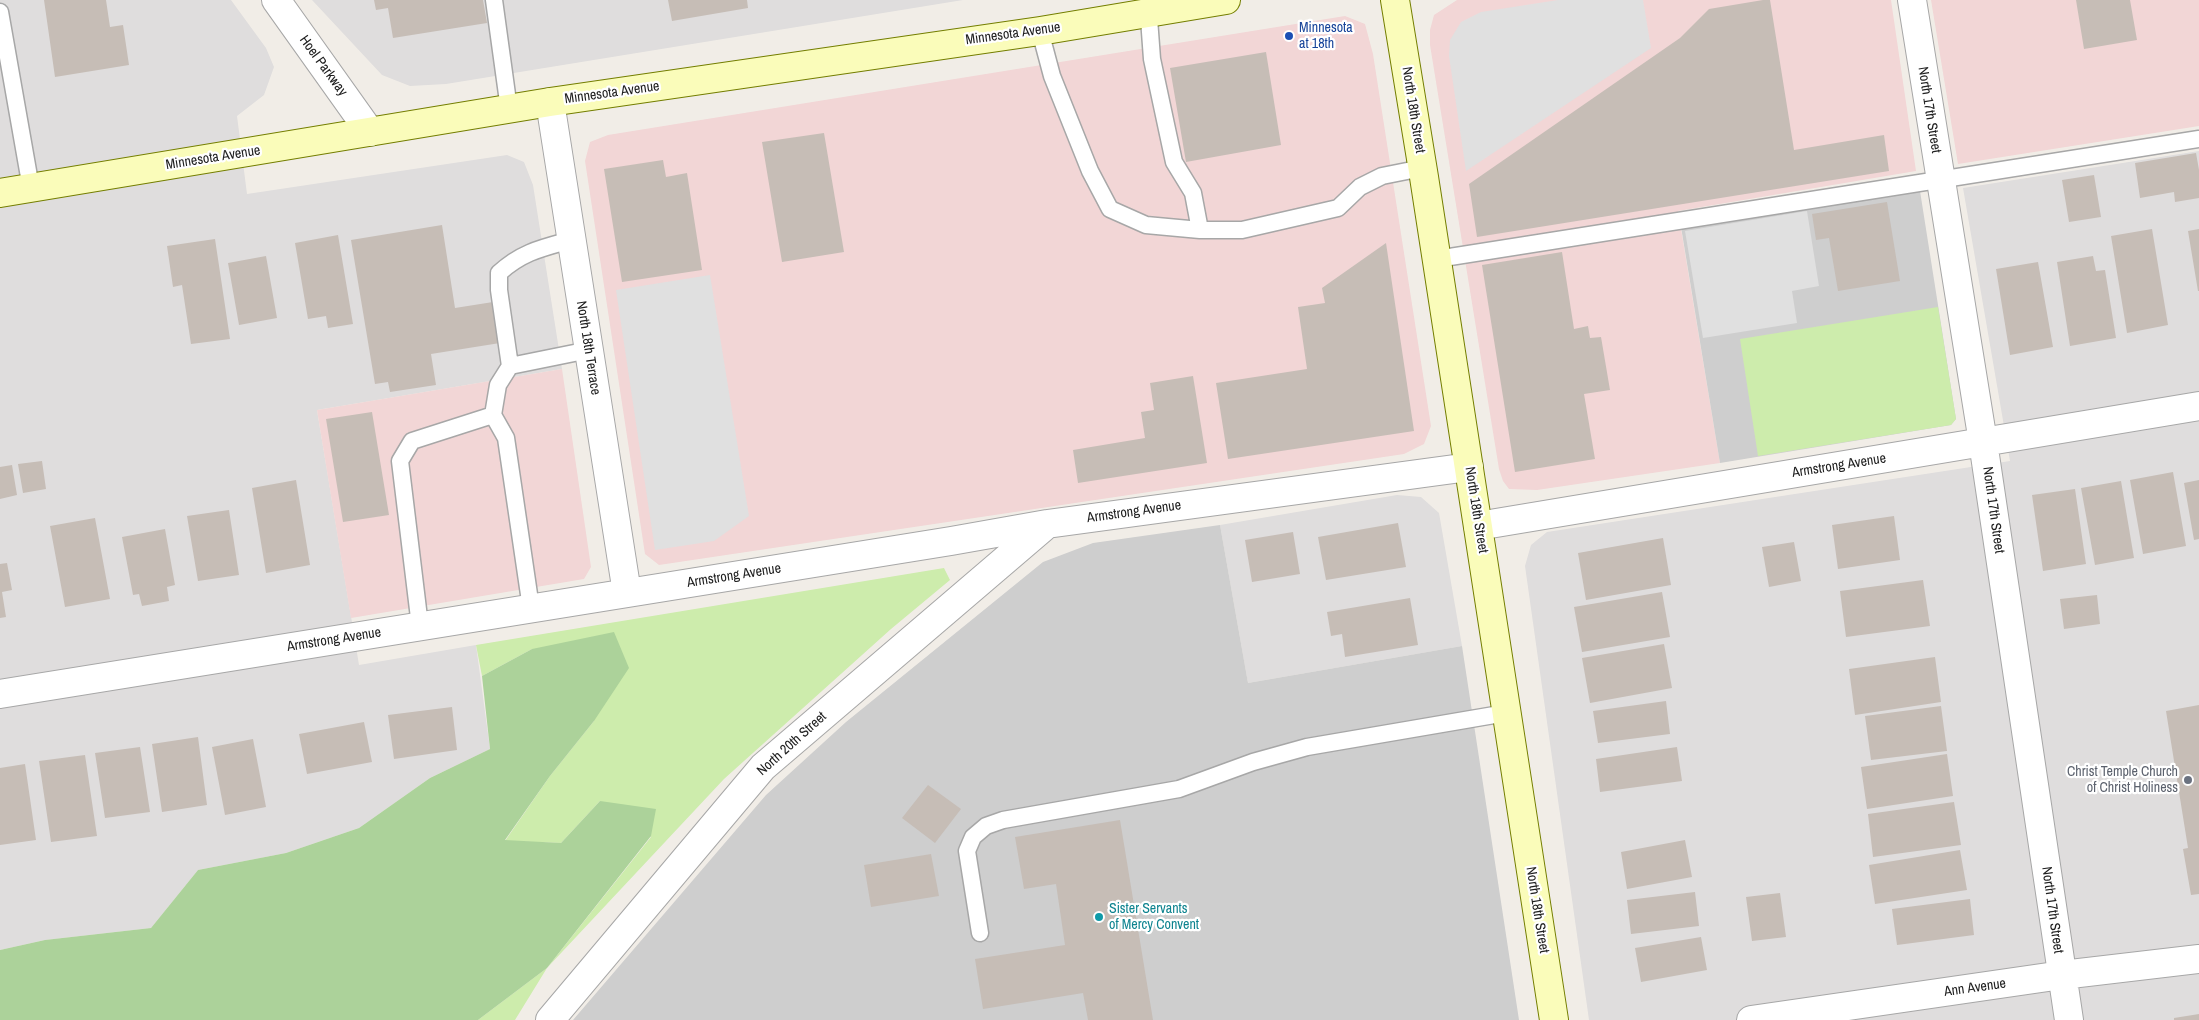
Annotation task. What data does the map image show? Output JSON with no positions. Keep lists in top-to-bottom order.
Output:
{
  "streets": {
    "main road": ["Minnesota Avenue", "North 18th Street"],
    "street": [
      "Hoel Parkway",
      "North 17th Street",
      "North 18th Terrace",
      "Armstrong Avenue",
      "North 20th Street",
      "Ann Avenue"
    ]
  },
  "crossings": [
    ["Minnesota Avenue", "Hoel Parkway"],
    ["Minnesota Avenue", "North 18th Terrace"],
    ["North 18th Street", "Armstrong Avenue"],
    ["North 17th Street", "Armstrong Avenue"],
    ["North 17th Street", "Ann Avenue"],
    ["North 18th Terrace", "Armstrong Avenue"],
    ["Armstrong Avenue", "North 20th Street"]
  ],
  "places": ["Minnesota at 18th", "Christ Temple Church of Christ Holiness", "Sister Servants of Mercy Convent"]
}
